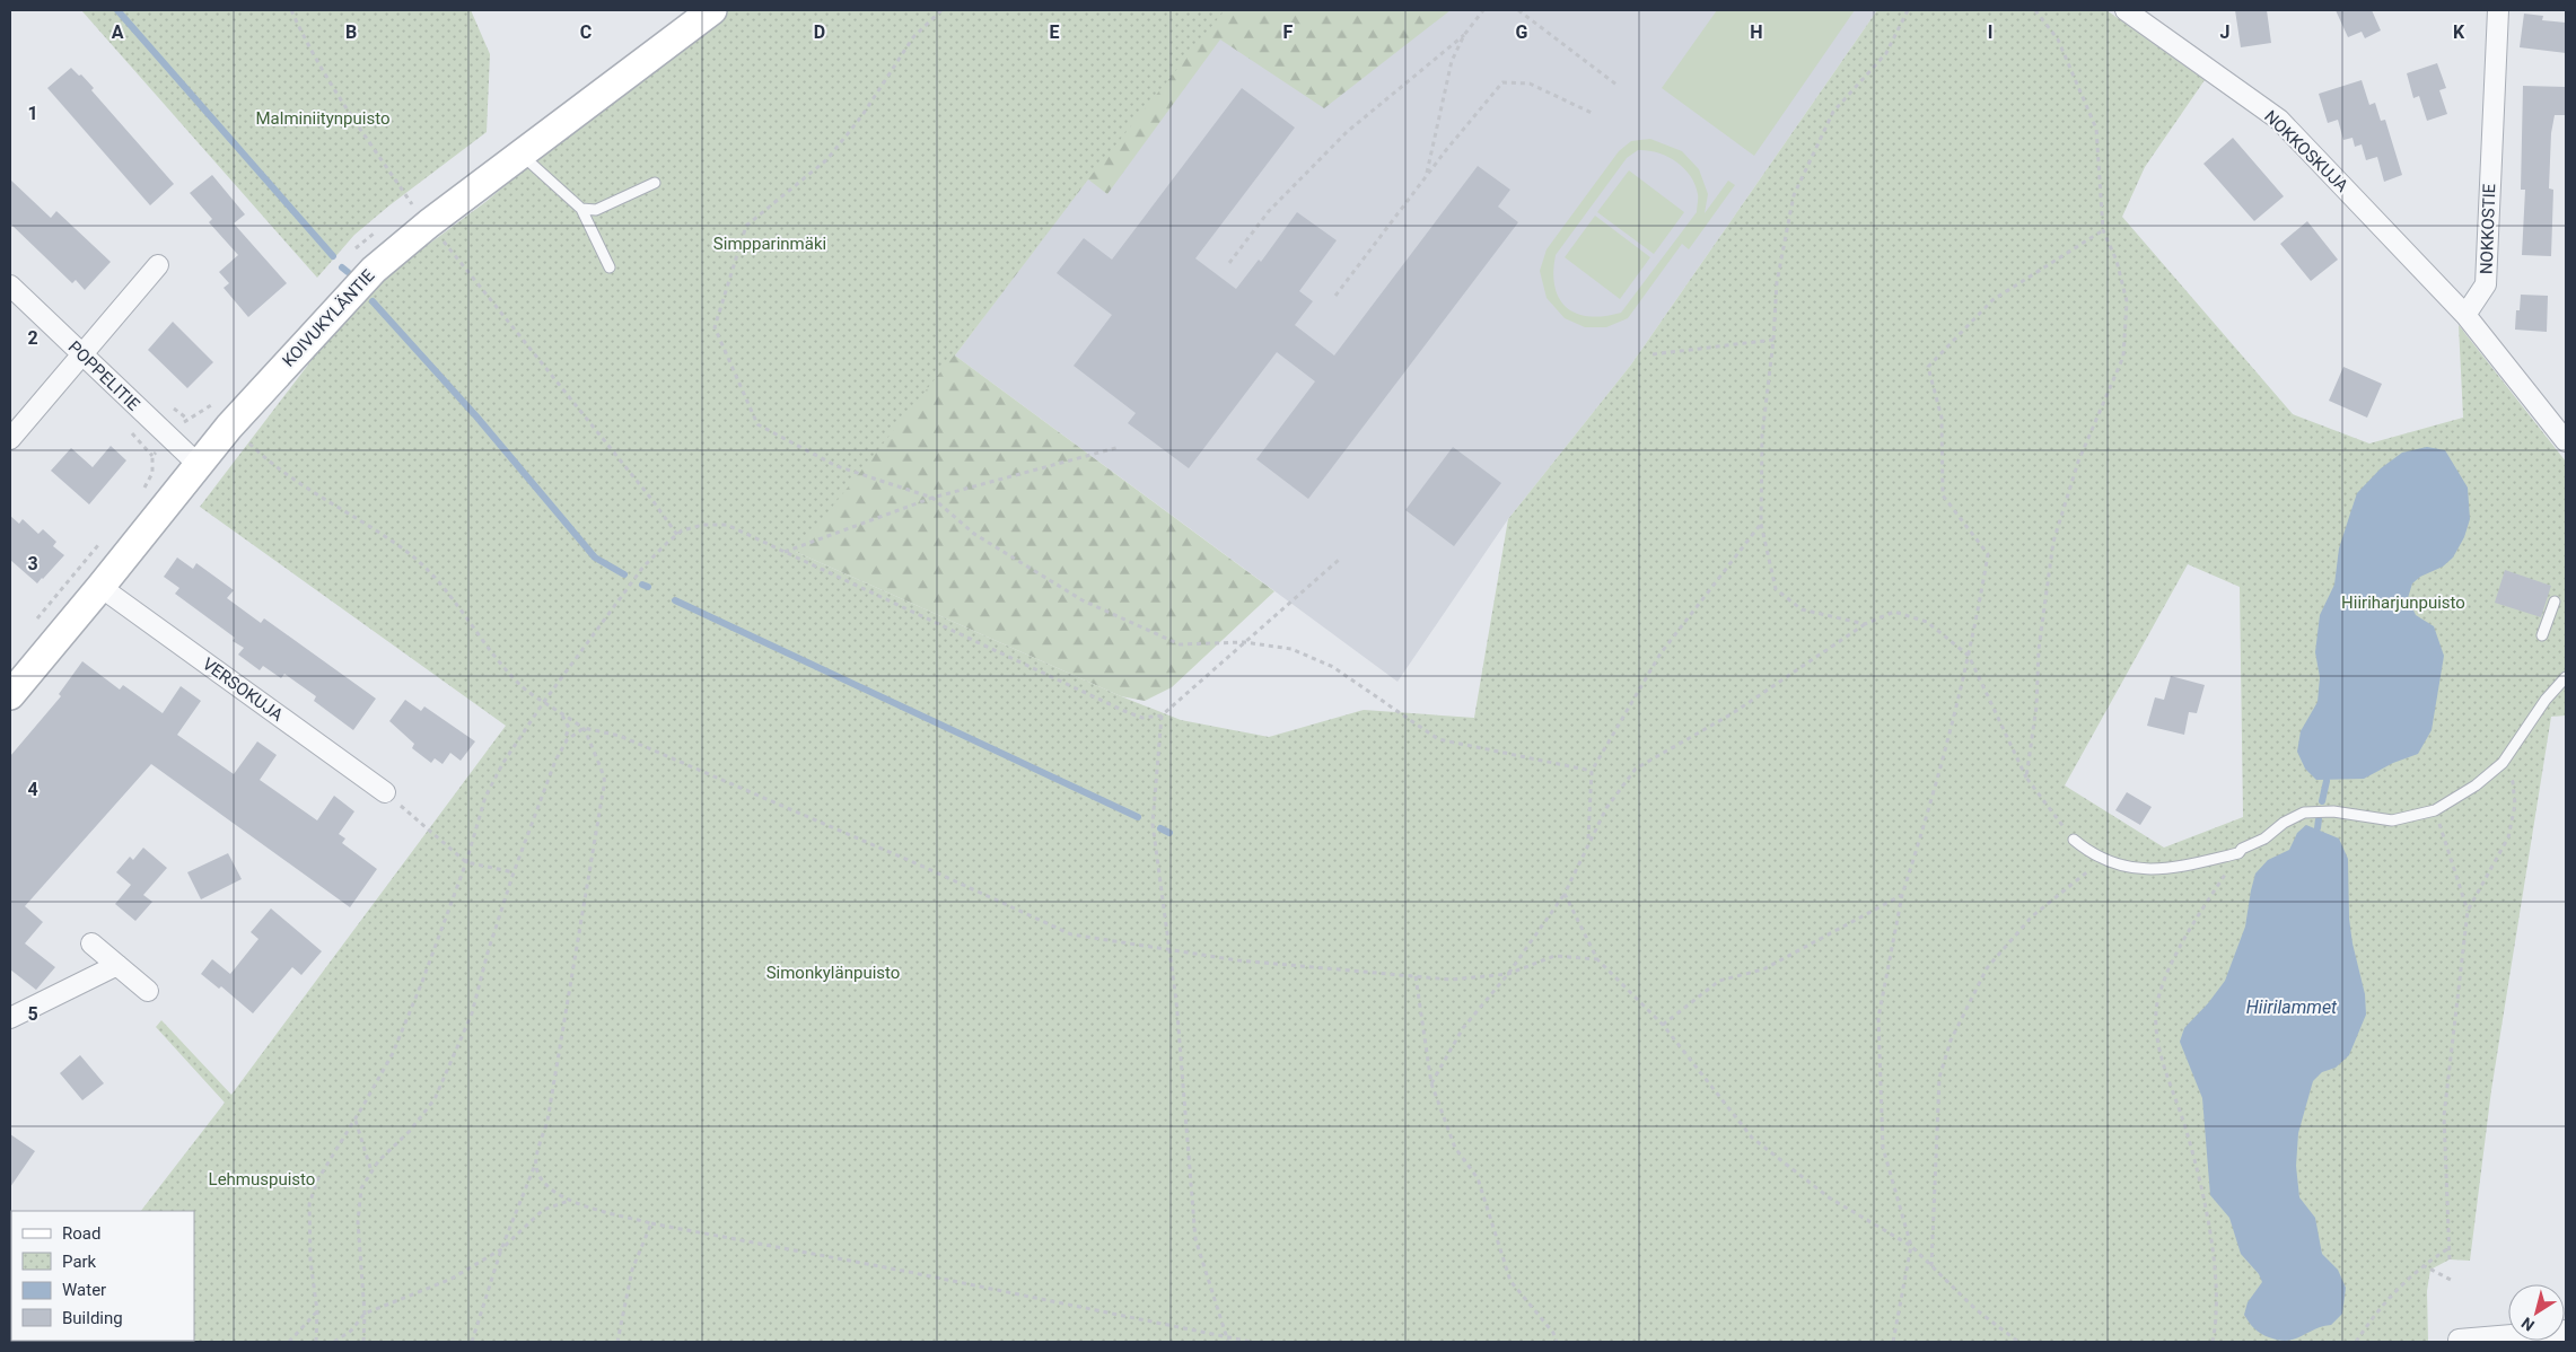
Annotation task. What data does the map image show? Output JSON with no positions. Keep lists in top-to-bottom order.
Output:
{
  "streets": {
    "main road": ["KOIVUKYLÄNTIE"],
    "street": [
      "NOKKOSKUJA",
      "NOKKOSTIE",
      "POPPELITIE",
      "VERSOKUJA"
    ]
  },
  "crossings": [
    ["NOKKOSKUJA", "NOKKOSTIE"],
    ["KOIVUKYLÄNTIE", "POPPELITIE"],
    ["KOIVUKYLÄNTIE", "VERSOKUJA"]
  ],
  "water": ["Hiirilammet"],
  "parks": [
    "Malminiitynpuisto",
    "Simpparinmäki",
    "Hiiriharjunpuisto",
    "Simonkylänpuisto",
    "Lehmuspuisto"
  ],
  "legend": [
    "Road",
    "Park",
    "Water",
    "Building"
  ],
  "north": "bottom left",
  "grid": {
    "columns": [
      "A",
      "B",
      "C",
      "D",
      "E",
      "F",
      "G",
      "H",
      "I",
      "J",
      "K"
    ],
    "rows": [
      "1",
      "2",
      "3",
      "4",
      "5"
    ]
  }
}
